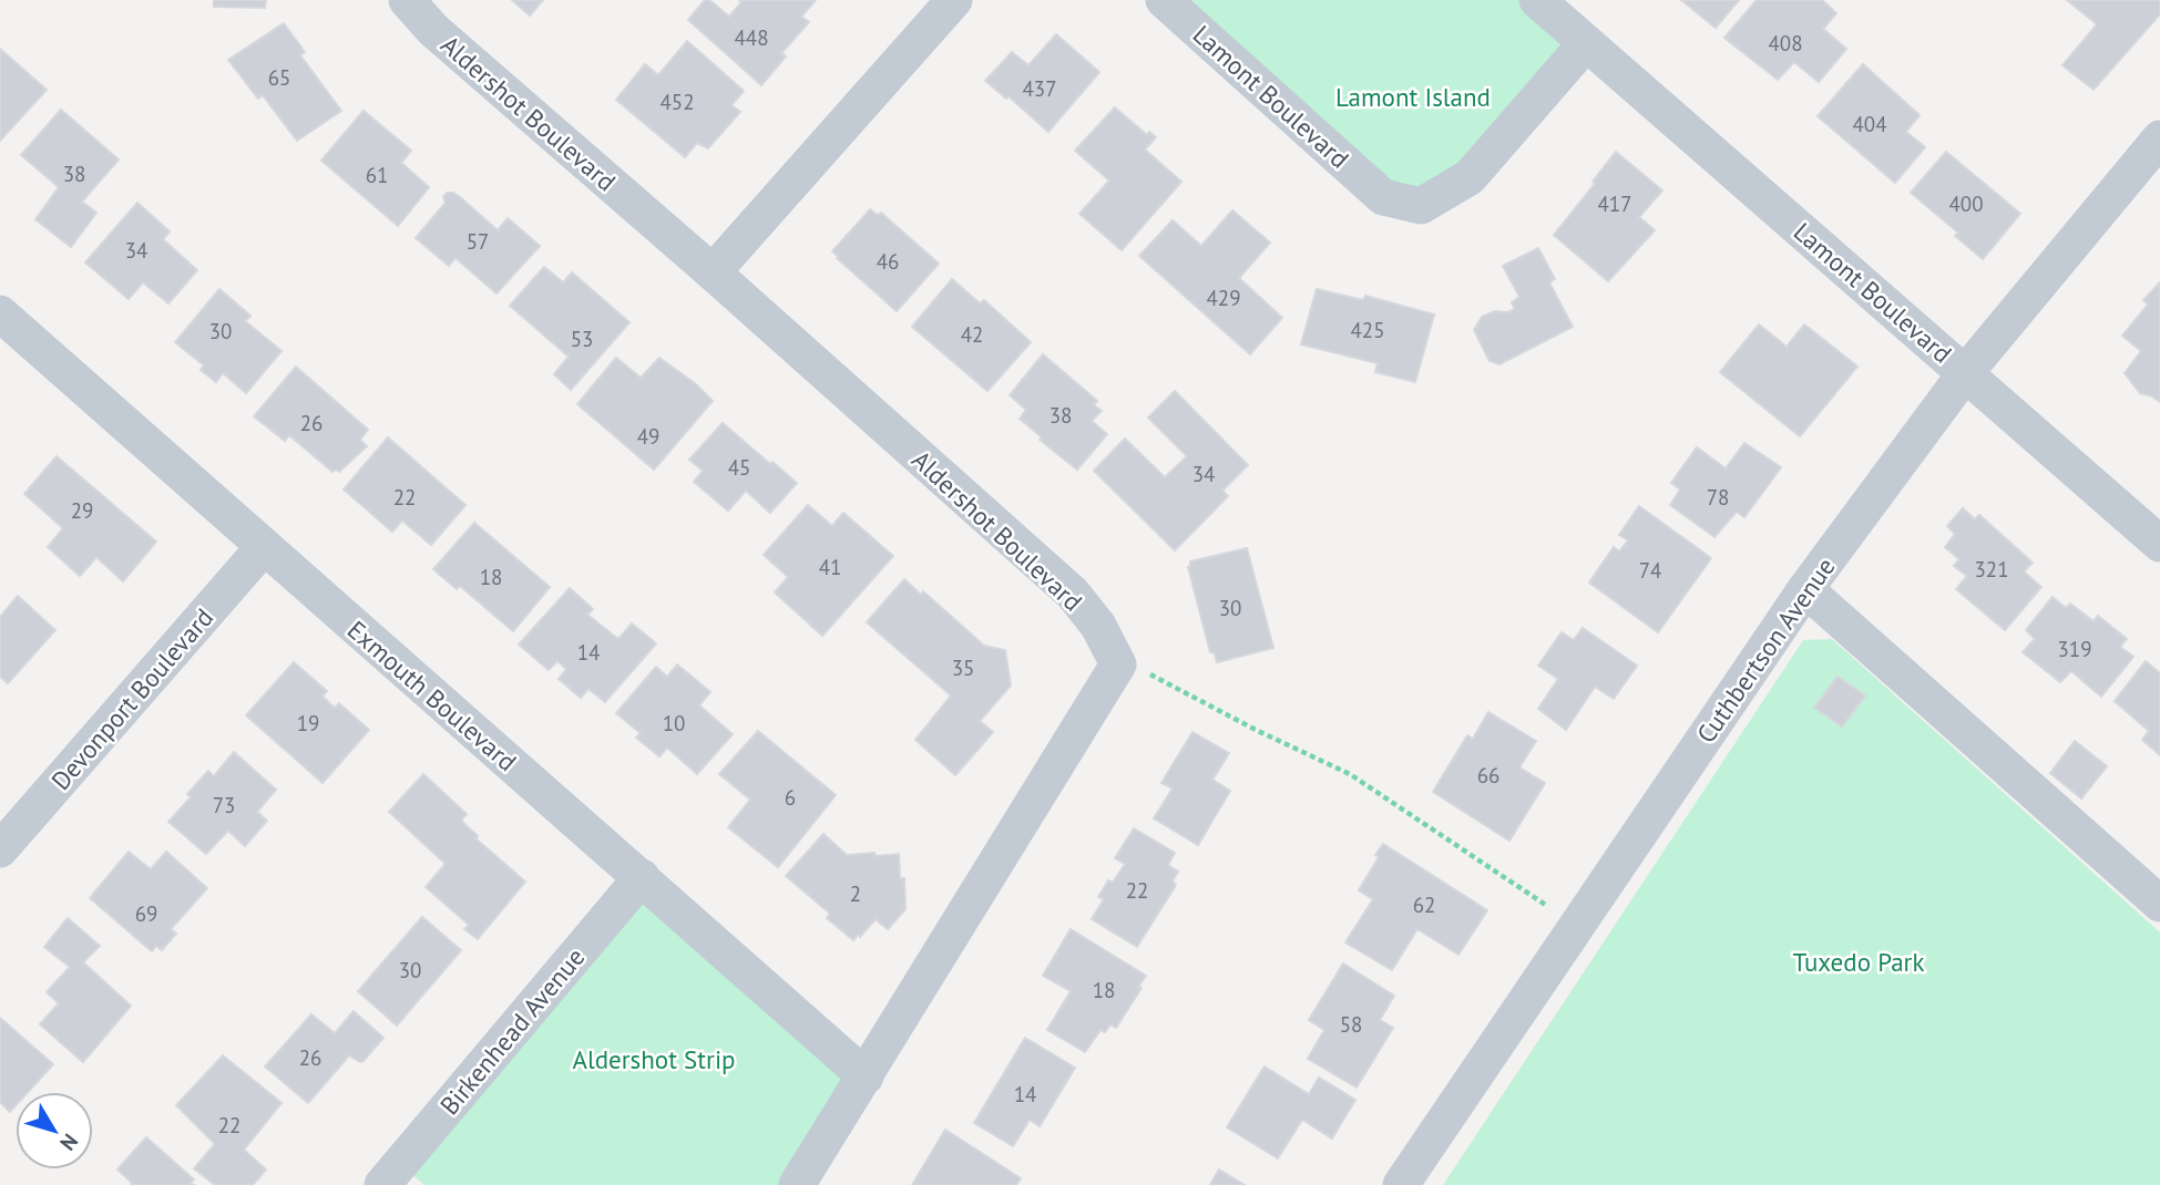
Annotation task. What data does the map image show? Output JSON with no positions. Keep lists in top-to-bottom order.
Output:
{
  "streets": {
    "street": [
      "Lamont Boulevard",
      "Aldershot Boulevard",
      "Cuthbertson Avenue",
      "Exmouth Boulevard",
      "Devonport Boulevard",
      "Birkenhead Avenue"
    ]
  },
  "crossings": [
    ["Lamont Boulevard", "Cuthbertson Avenue"],
    ["Exmouth Boulevard", "Devonport Boulevard"],
    ["Exmouth Boulevard", "Birkenhead Avenue"]
  ],
  "parks": ["Lamont Island", "Tuxedo Park", "Aldershot Strip"],
  "house_numbers": [
    "448",
    "408",
    "65",
    "437",
    "452",
    "404",
    "38",
    "61",
    "417",
    "400",
    "57",
    "34",
    "46",
    "429",
    "425",
    "30",
    "42",
    "53",
    "38",
    "26",
    "49",
    "45",
    "34",
    "22",
    "78",
    "29",
    "41",
    "321",
    "74",
    "18",
    "30",
    "319",
    "14",
    "35",
    "19",
    "10",
    "66",
    "6",
    "73",
    "22",
    "2",
    "62",
    "69",
    "30",
    "18",
    "58",
    "26",
    "14",
    "22"
  ],
  "north": "bottom right"
}
